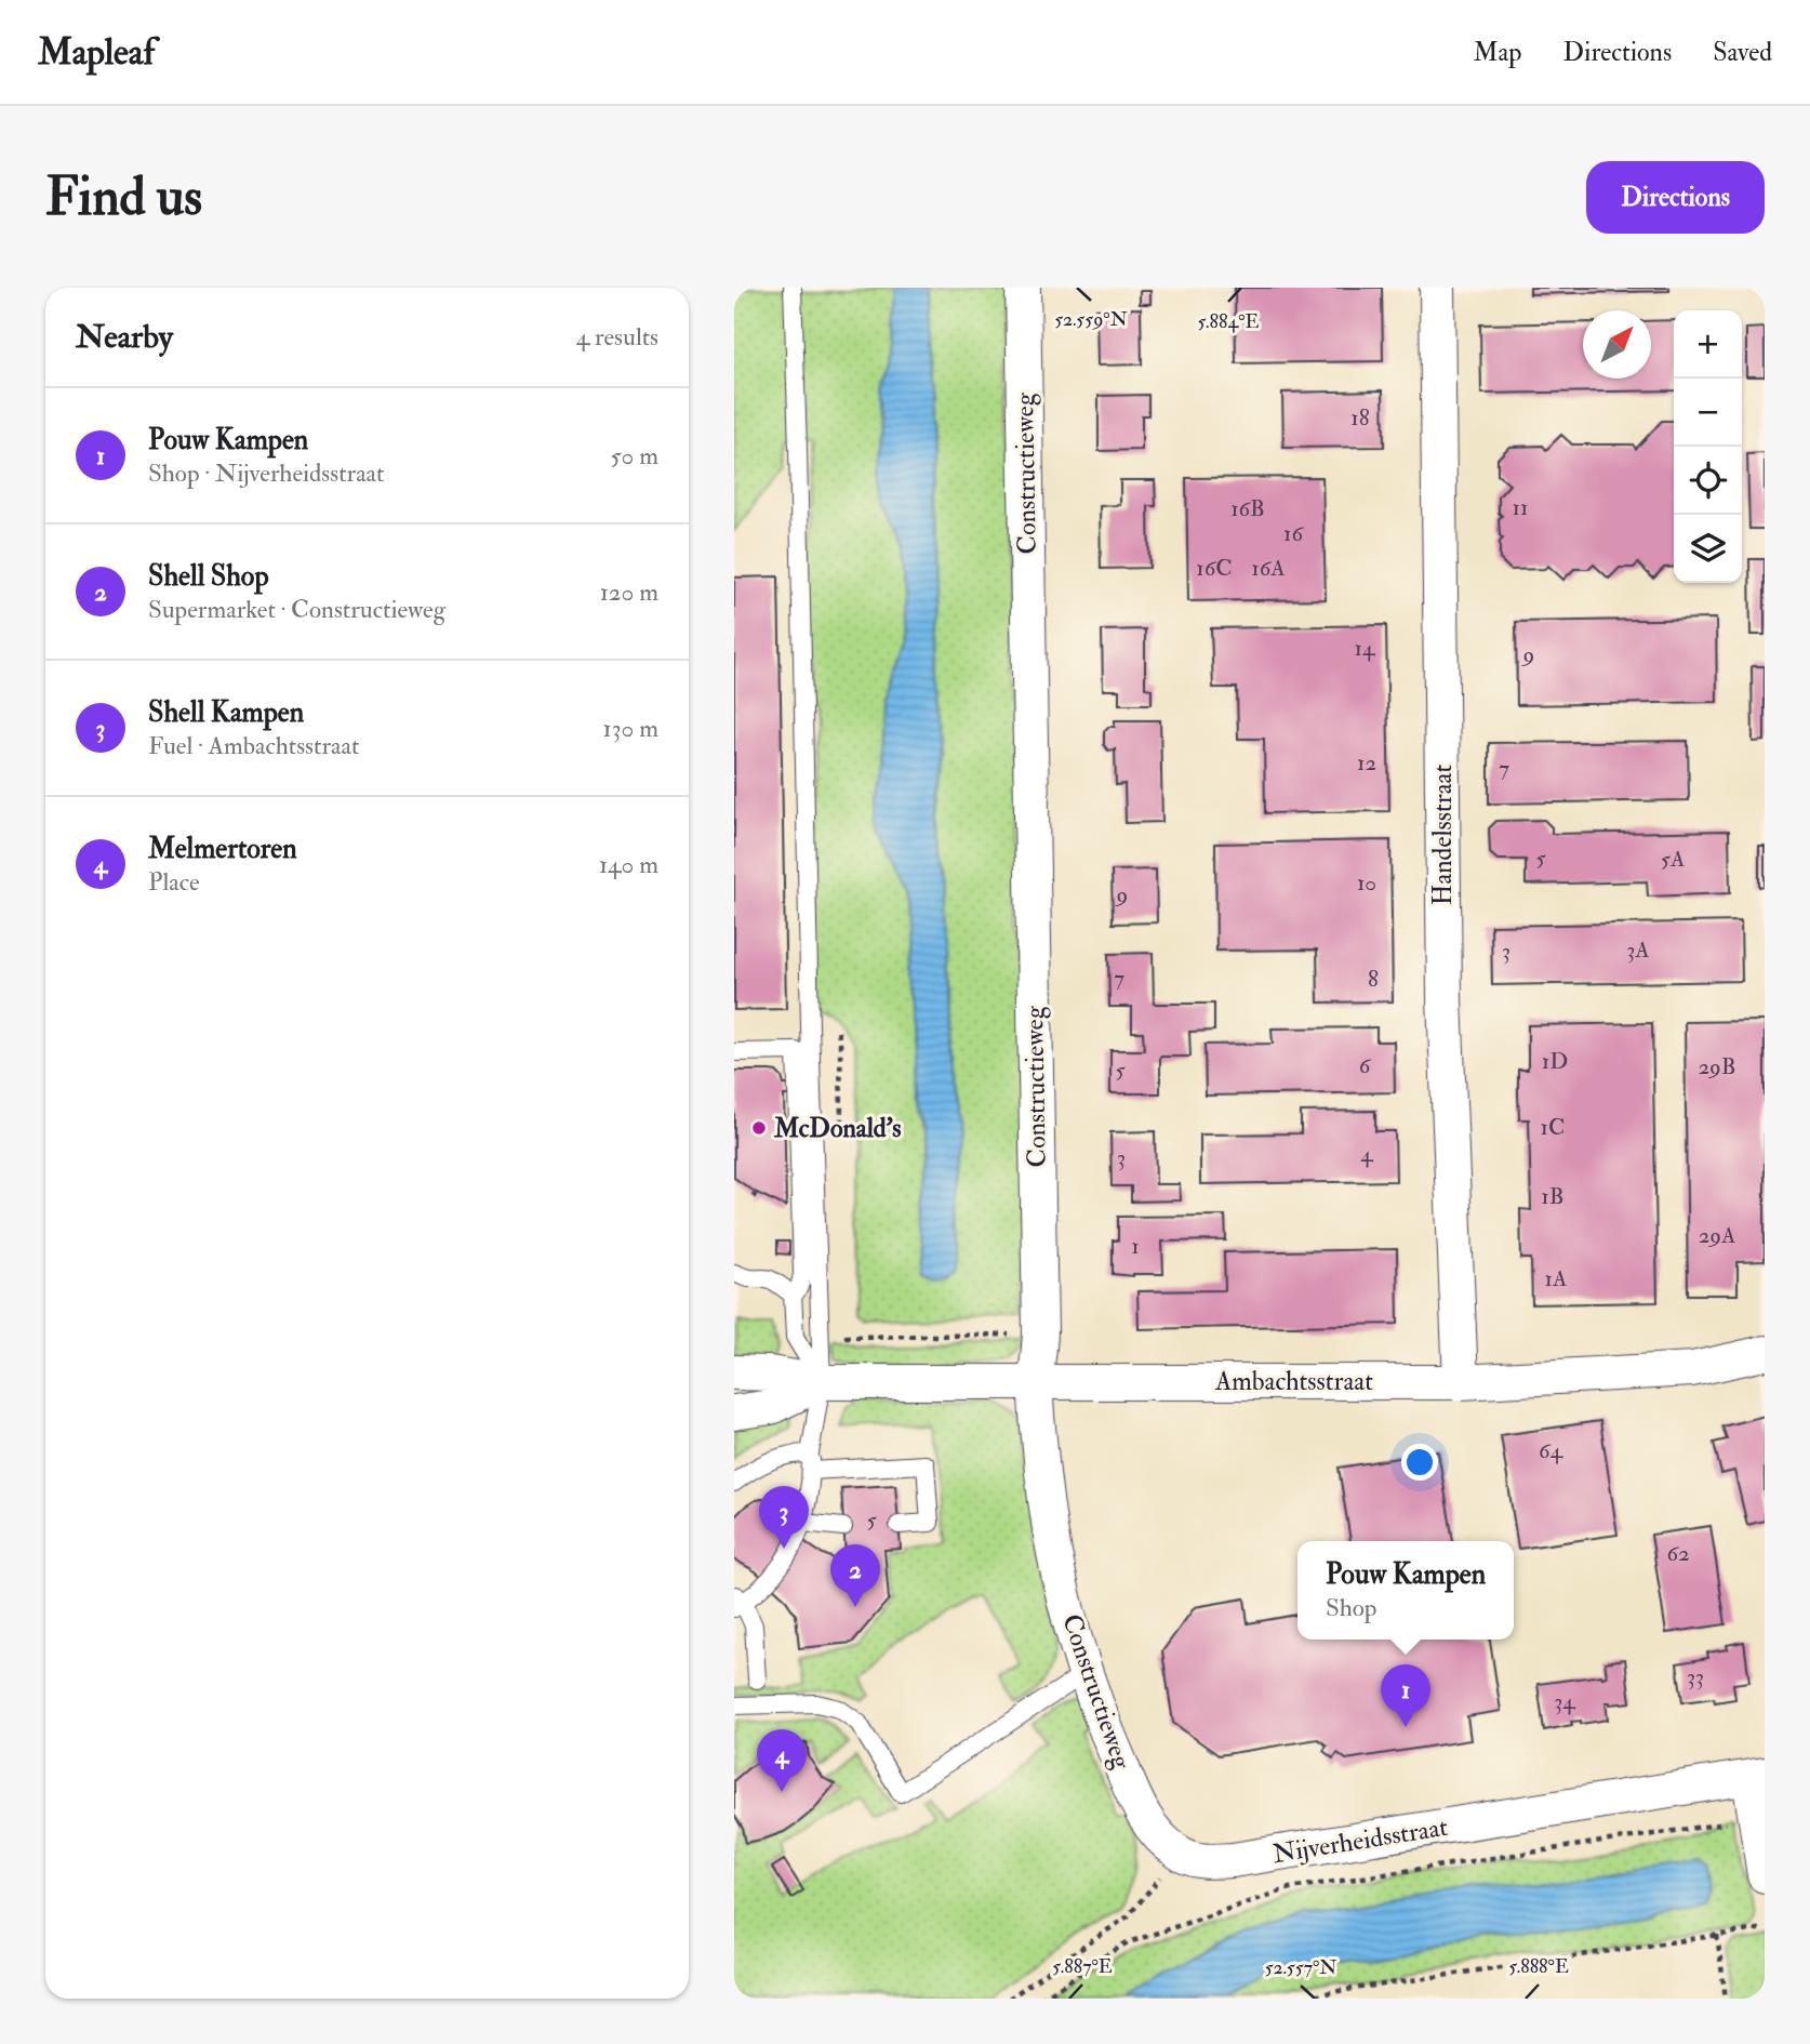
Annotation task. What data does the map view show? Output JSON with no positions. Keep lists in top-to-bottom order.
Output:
{
  "streets": {
    "street": [
      "Constructieweg",
      "Handelsstraat",
      "Ambachtsstraat",
      "Nijverheidsstraat"
    ]
  },
  "crossings": [
    ["Constructieweg", "Ambachtsstraat"],
    ["Constructieweg", "Nijverheidsstraat"],
    ["Handelsstraat", "Ambachtsstraat"]
  ],
  "places": ["McDonald's"],
  "house_numbers": [
    "18",
    "11",
    "16B",
    "16",
    "16C",
    "16A",
    "14",
    "9",
    "12",
    "7",
    "5",
    "5A",
    "10",
    "9",
    "3A",
    "3",
    "7",
    "8",
    "1D",
    "6",
    "29B",
    "5",
    "1C",
    "4",
    "3",
    "1B",
    "29A",
    "1",
    "1A",
    "64",
    "5",
    "62",
    "33",
    "34"
  ],
  "north": "top right",
  "page": {
    "header": "Mapleaf",
    "nav": ["Map", "Directions", "Saved"],
    "buttons": "Directions",
    "title": "Find us",
    "heading": ["Nearby", "4 results"],
    "map_buttons": ["+", "−"],
    "list": [
      {
        "mark": "1",
        "name": "Pouw Kampen",
        "note": "Shop · Nijverheidsstraat",
        "value": "50 m"
      },
      {
        "mark": "2",
        "name": "Shell Shop",
        "note": "Supermarket · Constructieweg",
        "value": "120 m"
      },
      {
        "mark": "3",
        "name": "Shell Kampen",
        "note": "Fuel · Ambachtsstraat",
        "value": "130 m"
      },
      {
        "mark": "4",
        "name": "Melmertoren",
        "note": "Place",
        "value": "140 m"
      }
    ],
    "pins": [
      "3",
      "2",
      "1",
      "4"
    ],
    "popup": ["Pouw Kampen", "Shop"]
  },
  "coordinates": [
    "52.559°N",
    "5.884°E",
    "5.887°E",
    "5.888°E",
    "52.557°N"
  ]
}
